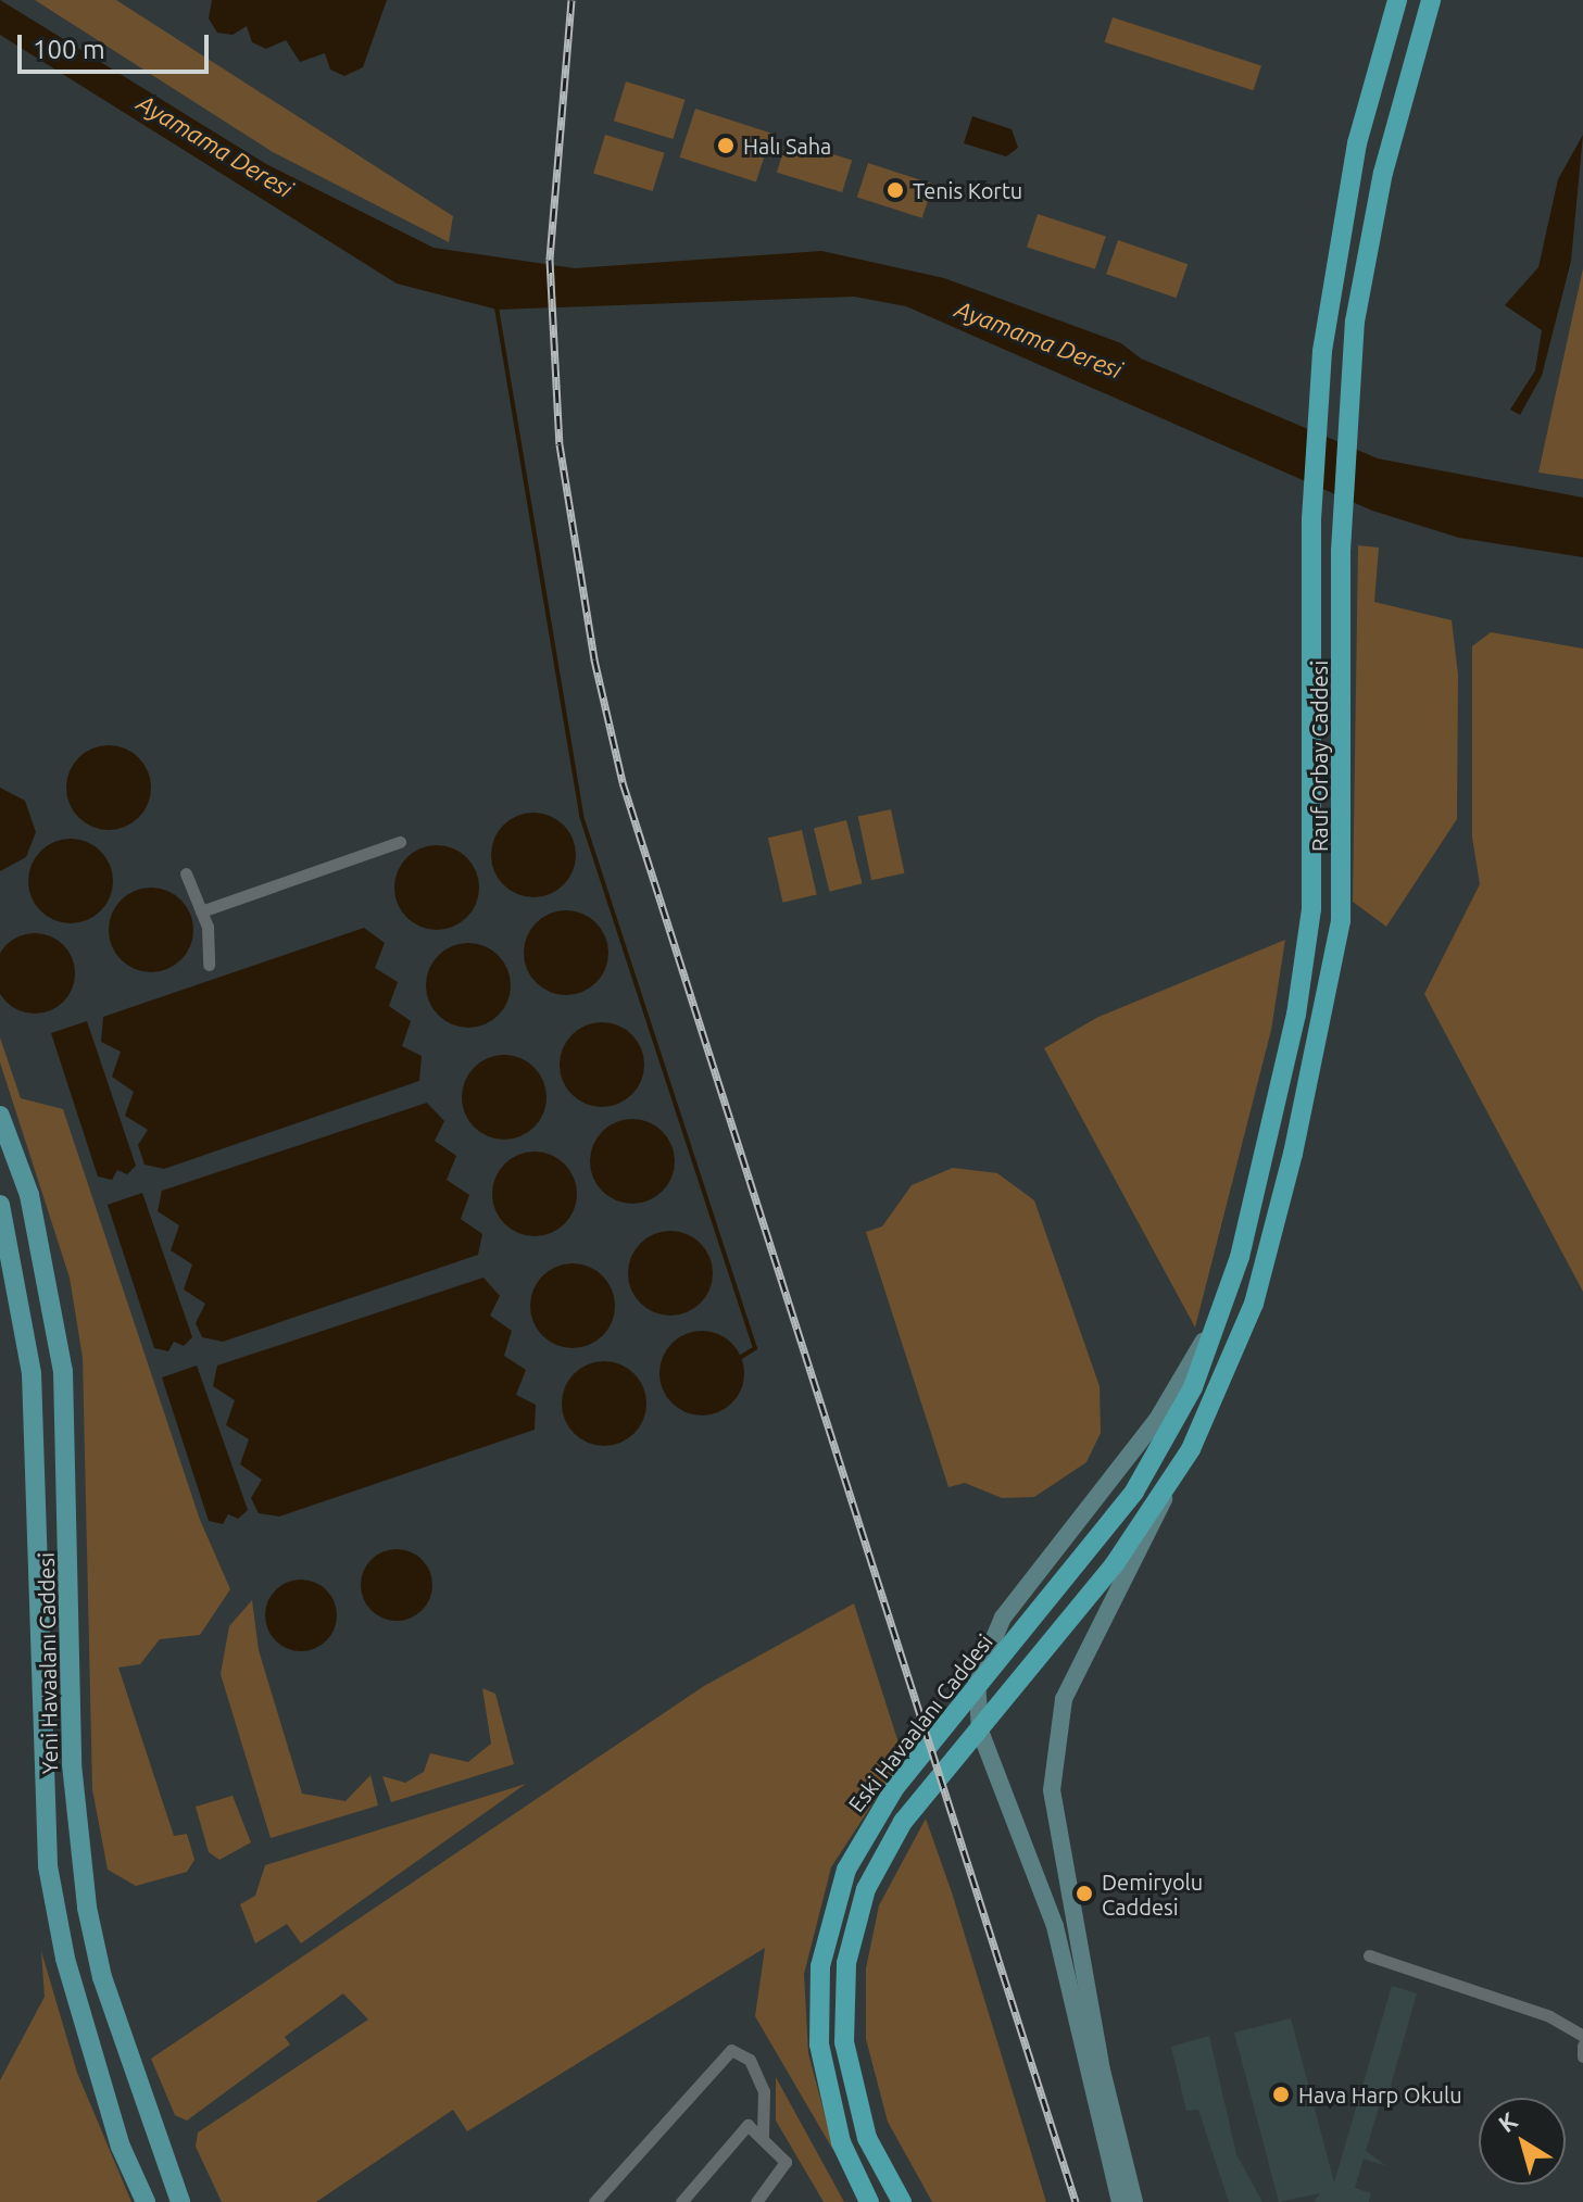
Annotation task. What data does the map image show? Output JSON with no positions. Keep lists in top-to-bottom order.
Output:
{
  "streets": {
    "highway": ["Rauf Orbay Caddesi", "Eski Havaalanı Caddesi"],
    "main road": ["Yeni Havaalanı Caddesi"]
  },
  "crossings": [
    ["Rauf Orbay Caddesi", "Eski Havaalanı Caddesi"]
  ],
  "water": ["Ayamama Deresi"],
  "places": [
    "Halı Saha",
    "Tenis Kortu",
    "Demiryolu Caddesi",
    "Hava Harp Okulu"
  ],
  "scale_bar": "100 m",
  "north": "top left"
}
